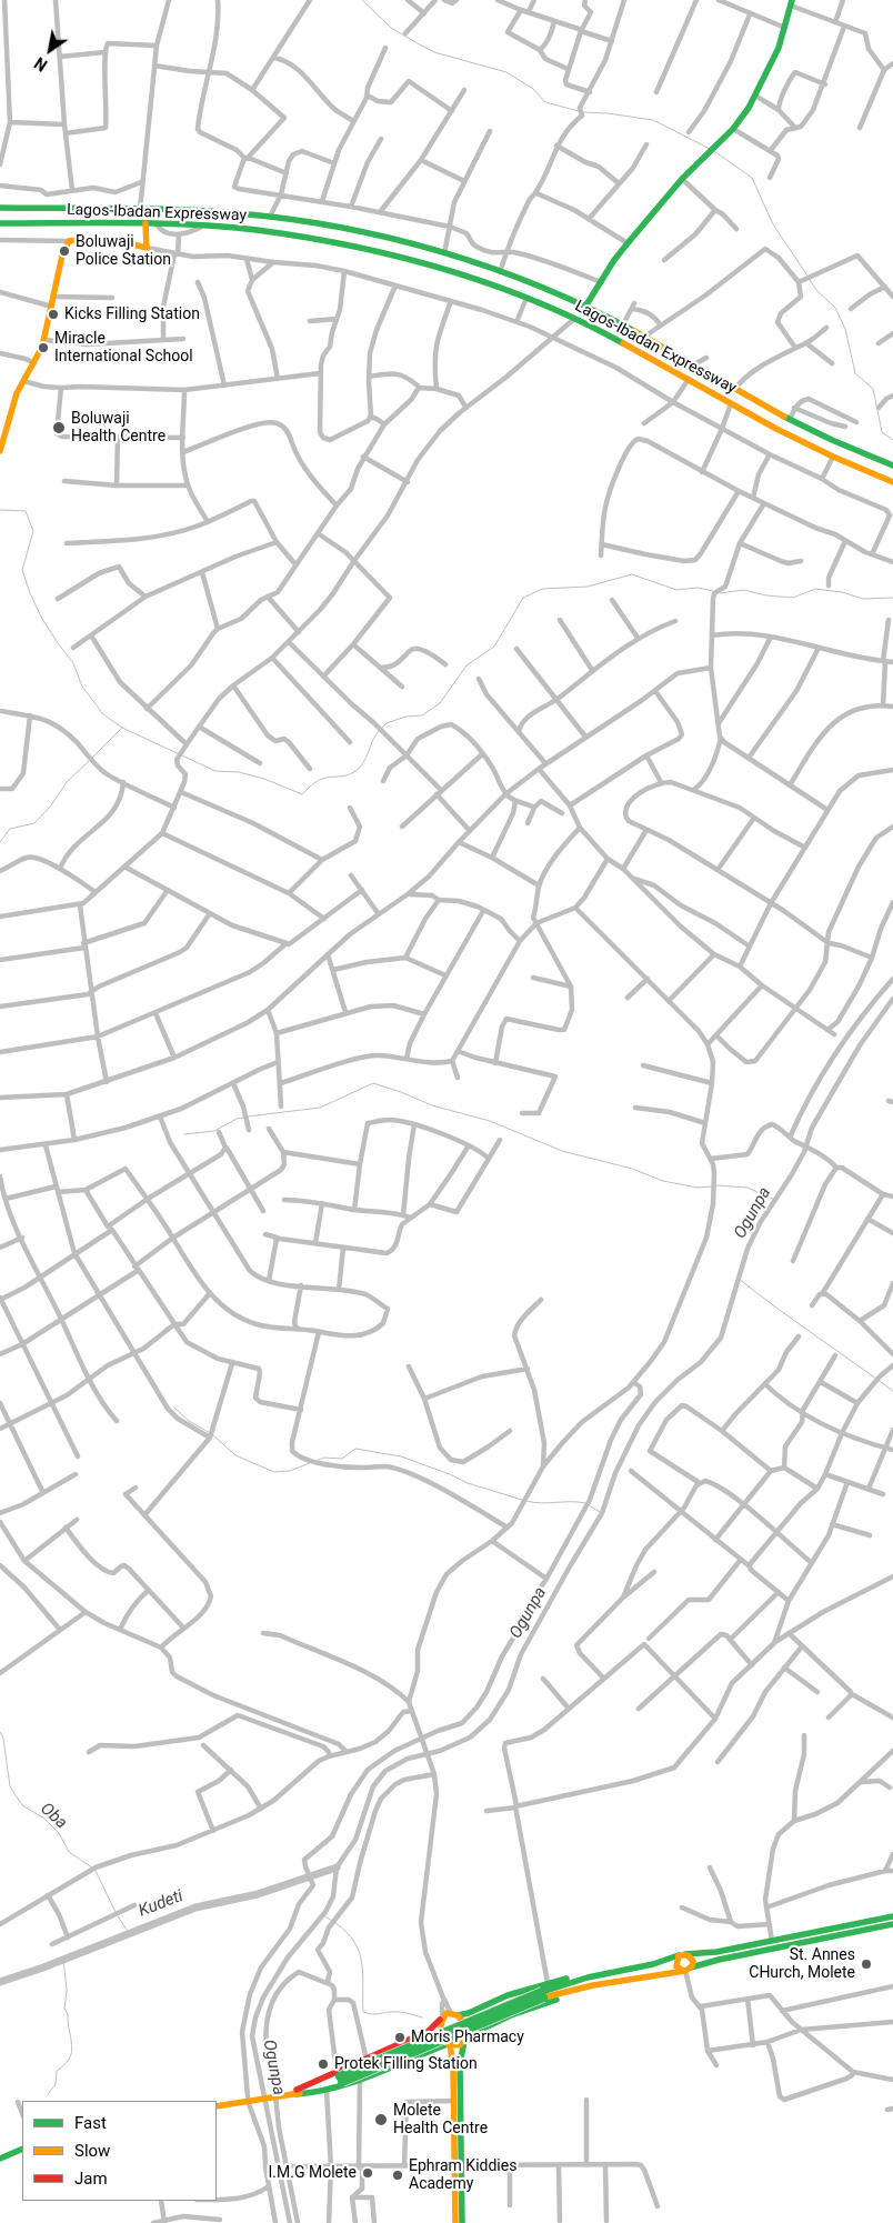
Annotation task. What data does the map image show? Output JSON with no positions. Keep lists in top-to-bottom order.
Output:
{
  "streets": {
    "main road": ["Lagos-Ibadan Expressway"]
  },
  "water": ["Ogunpa", "Oba", "Kudeti"],
  "places": [
    "Boluwaji Police Station",
    "Kicks Filling Station",
    "Miracle International School",
    "Boluwaji Health Centre",
    "St. Annes CHurch, Molete",
    "Moris Pharmacy",
    "Protek Filling Station",
    "Molete Health Centre",
    "I.M.G Molete",
    "Ephram Kiddies Academy"
  ],
  "legend": ["Fast", "Slow", "Jam"],
  "north": "bottom left"
}
